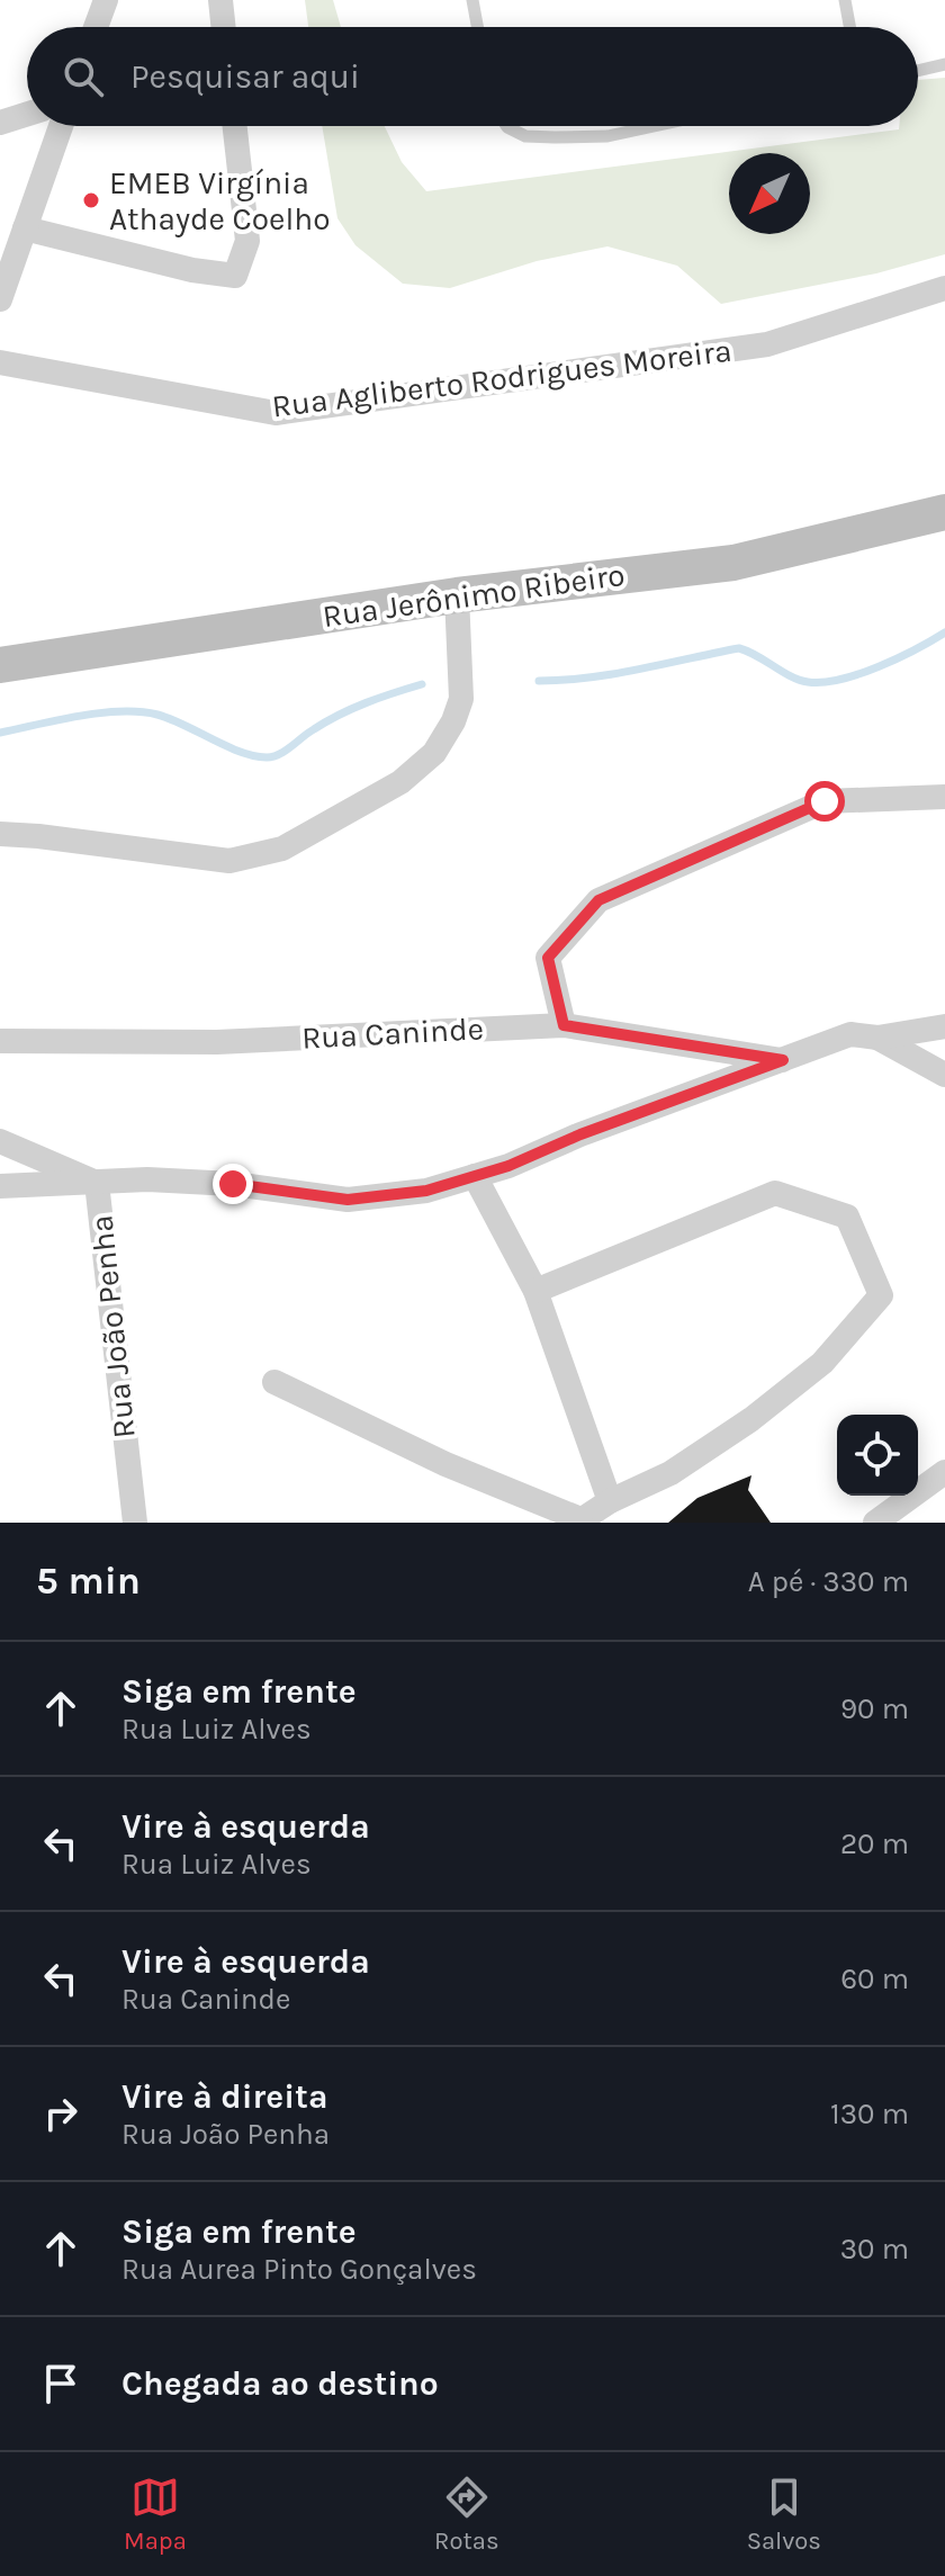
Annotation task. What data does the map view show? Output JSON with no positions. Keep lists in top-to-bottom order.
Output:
{
  "streets": {
    "street": [
      "Rua Agliberto Rodrigues Moreira",
      "Rua Jerônimo Ribeiro",
      "Rua Caninde",
      "Rua João Penha"
    ]
  },
  "places": ["EMEB Virgínia Athayde Coelho"],
  "north": "bottom left",
  "page": {
    "search": "Pesquisar aqui",
    "heading": ["5 min", "A pé · 330 m"],
    "list": [
      ["Siga em frente", "Rua Luiz Alves", "90 m"],
      ["Vire à esquerda", "Rua Luiz Alves", "20 m"],
      ["Vire à esquerda", "Rua Caninde", "60 m"],
      ["Vire à direita", "Rua João Penha", "130 m"],
      ["Siga em frente", "Rua Aurea Pinto Gonçalves", "30 m"],
      "Chegada ao destino"
    ],
    "nav": ["Mapa", "Rotas", "Salvos"]
  }
}
